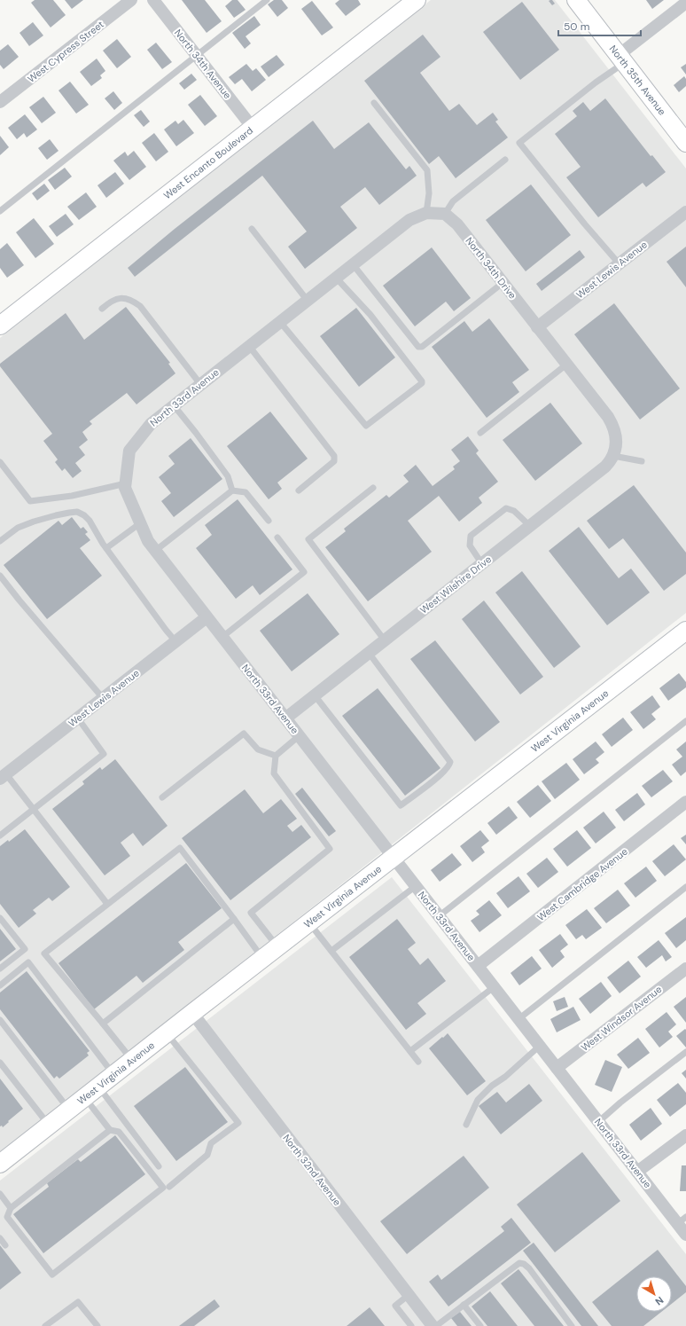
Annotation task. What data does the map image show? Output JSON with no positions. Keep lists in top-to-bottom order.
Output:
{
  "streets": {
    "street": [
      "West Cypress Street",
      "North 34th Avenue",
      "North 35th Avenue",
      "West Encanto Boulevard",
      "North 34th Drive",
      "West Lewis Avenue",
      "North 33rd Avenue",
      "West Wilshire Drive",
      "West Virginia Avenue",
      "West Cambridge Avenue",
      "West Windsor Avenue",
      "North 32nd Avenue"
    ]
  },
  "crossings": [
    ["North 34th Avenue", "West Encanto Boulevard"],
    ["North 34th Drive", "West Lewis Avenue"],
    ["North 34th Drive", "West Wilshire Drive"],
    ["West Lewis Avenue", "North 33rd Avenue"],
    ["North 33rd Avenue", "West Wilshire Drive"],
    ["North 33rd Avenue", "West Virginia Avenue"],
    ["North 33rd Avenue", "West Cambridge Avenue"],
    ["North 33rd Avenue", "West Windsor Avenue"],
    ["West Virginia Avenue", "North 32nd Avenue"]
  ],
  "scale_bar": "50 m",
  "north": "bottom right"
}
